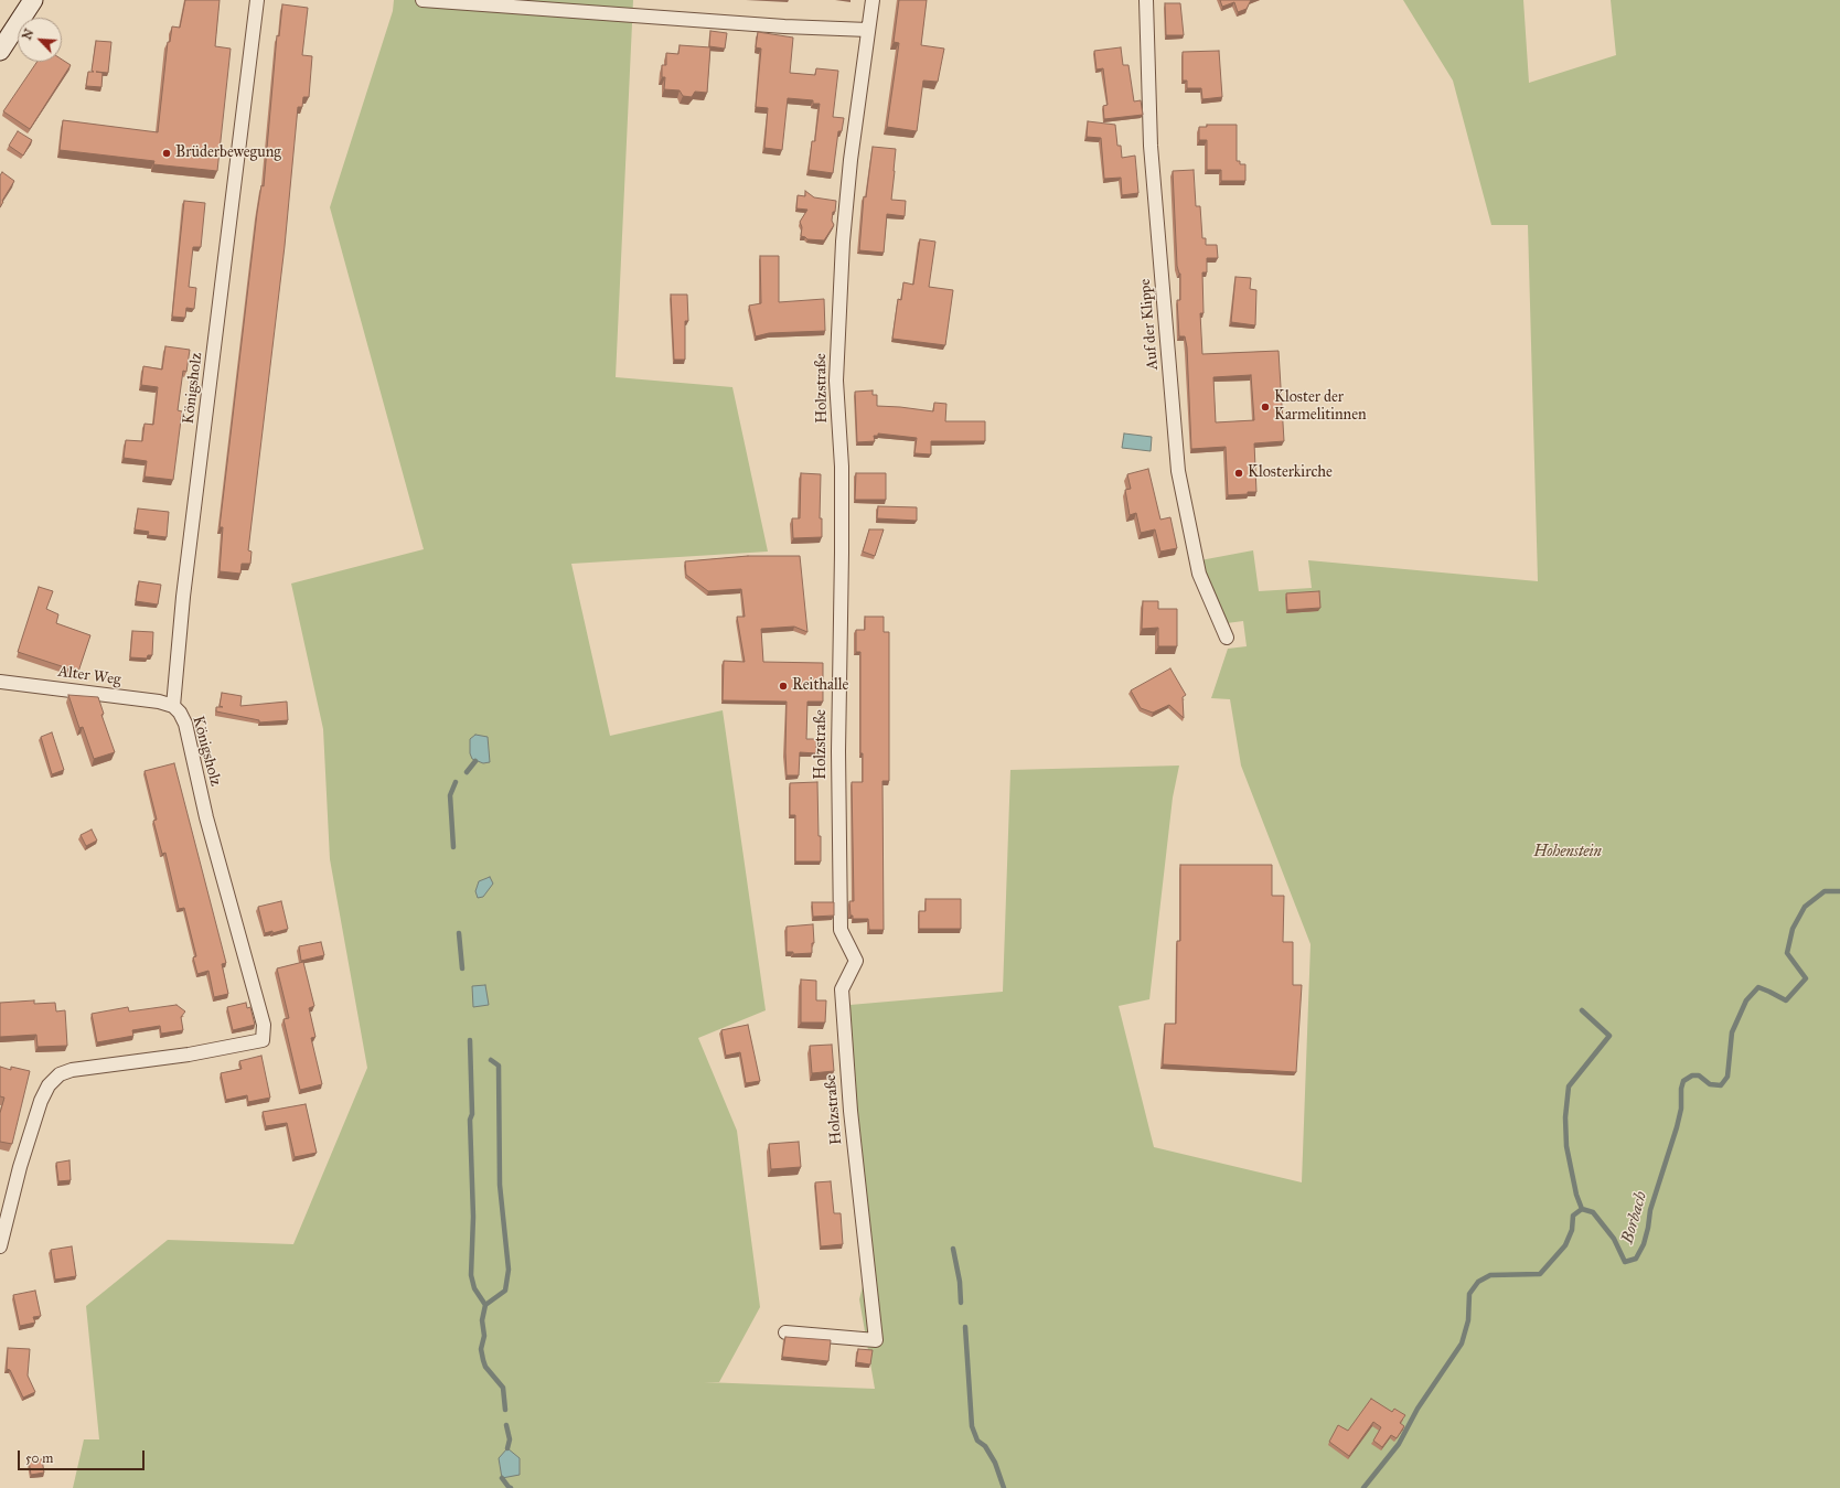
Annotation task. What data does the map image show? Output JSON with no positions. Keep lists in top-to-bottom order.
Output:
{
  "streets": {
    "street": [
      "Auf der Klippe",
      "Königsholz",
      "Holzstraße",
      "Alter Weg"
    ]
  },
  "crossings": [
    ["Königsholz", "Alter Weg"]
  ],
  "water": ["Borbach"],
  "parks": ["Hohenstein"],
  "places": [
    "Brüderbewegung",
    "Kloster der Karmelitinnen",
    "Klosterkirche",
    "Reithalle"
  ],
  "scale_bar": "50 m",
  "north": "top left"
}
